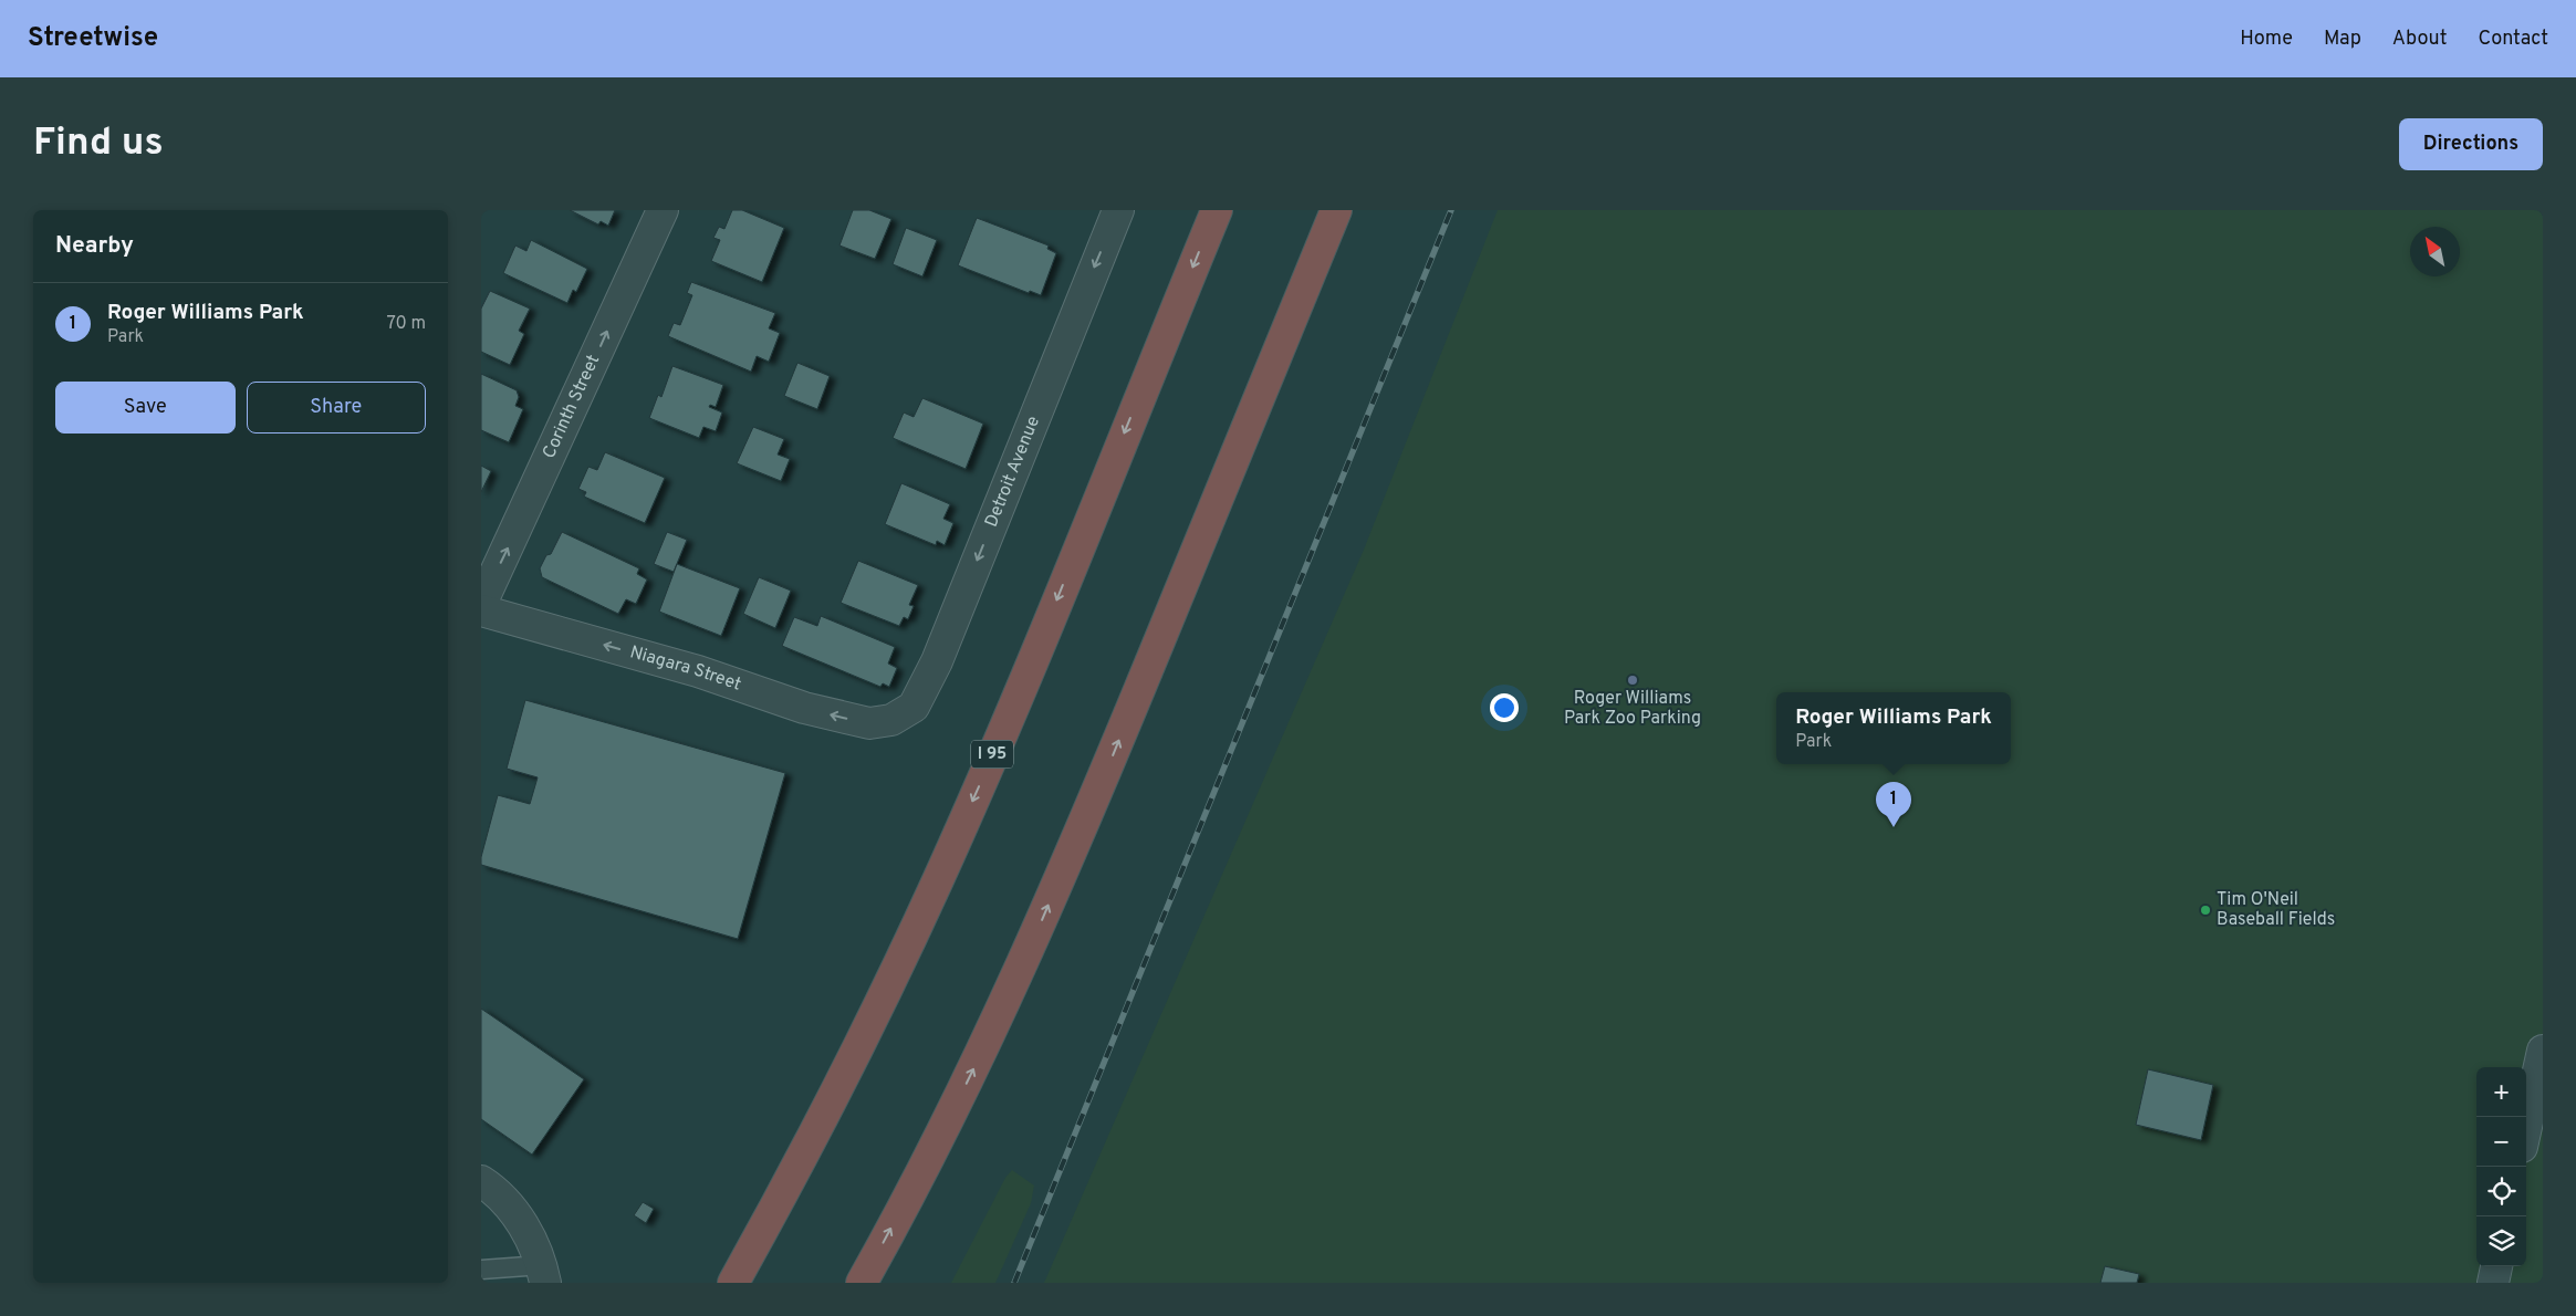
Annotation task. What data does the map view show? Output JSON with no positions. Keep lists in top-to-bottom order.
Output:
{
  "streets": {
    "highway": ["I 95"],
    "street": ["Corinth Street", "Detroit Avenue", "Niagara Street"]
  },
  "crossings": [
    ["Detroit Avenue", "Niagara Street"]
  ],
  "one_way": ["Corinth Street", "Detroit Avenue", "Niagara Street"],
  "places": ["Roger Williams Park Zoo Parking", "Tim O'Neil Baseball Fields"],
  "north": "top left",
  "page": {
    "header": "Streetwise",
    "nav": [
      "Home",
      "Map",
      "About",
      "Contact"
    ],
    "buttons": [
      "Directions",
      ["Save", "Share"]
    ],
    "title": "Find us",
    "heading": "Nearby",
    "list": [
      {
        "mark": "1",
        "name": "Roger Williams Park",
        "note": "Park",
        "value": "70 m"
      }
    ],
    "popup": ["Roger Williams Park", "Park"],
    "pins": "1",
    "map_buttons": ["+", "−"]
  }
}
